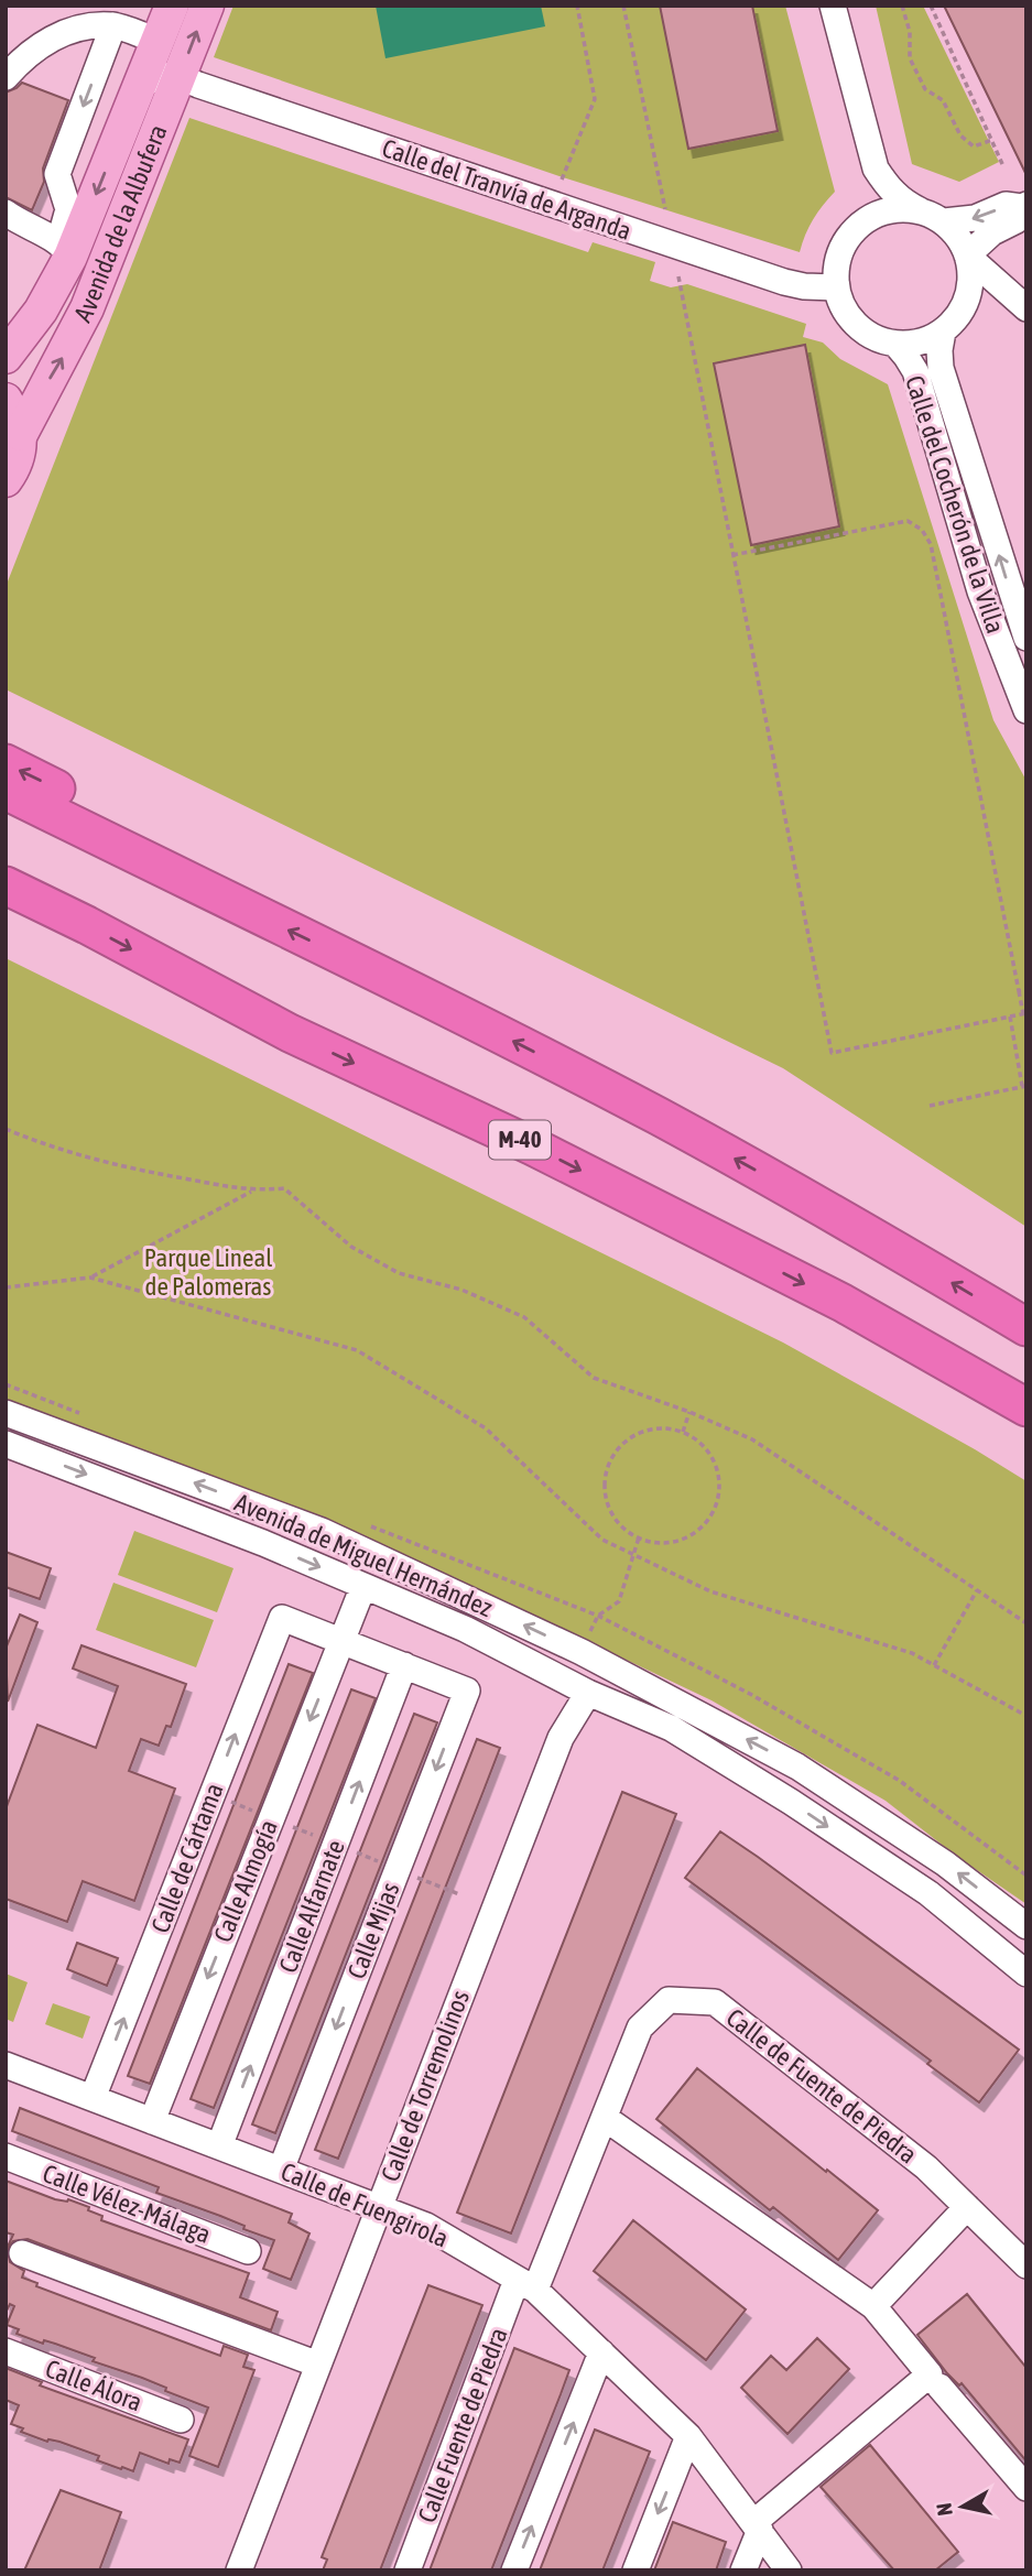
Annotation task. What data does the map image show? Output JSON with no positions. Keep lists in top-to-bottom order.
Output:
{
  "streets": {
    "highway": ["M-40"],
    "main road": ["Avenida de la Albufera"],
    "street": [
      "Calle del Tranvía de Arganda",
      "Calle del Cocherón de la Villa",
      "Avenida de Miguel Hernández",
      "Calle de Cártama",
      "Calle Almogía",
      "Calle Alfarnate",
      "Calle Mijas",
      "Calle de Torremolinos",
      "Calle de Fuente de Piedra",
      "Calle Vélez-Málaga",
      "Calle de Fuengirola",
      "Calle Álora",
      "Calle Fuente de Piedra"
    ]
  },
  "crossings": [
    ["Calle del Tranvía de Arganda", "Avenida de la Albufera"],
    ["Calle del Tranvía de Arganda", "Calle del Cocherón de la Villa"],
    ["Avenida de Miguel Hernández", "Calle Almogía"],
    ["Avenida de Miguel Hernández", "Calle de Torremolinos"],
    ["Calle de Cártama", "Calle Almogía"],
    ["Calle de Cártama", "Calle de Fuengirola"],
    ["Calle Almogía", "Calle de Fuengirola"],
    ["Calle Alfarnate", "Calle Mijas"],
    ["Calle Alfarnate", "Calle de Fuengirola"],
    ["Calle Mijas", "Calle de Fuengirola"],
    ["Calle de Torremolinos", "Calle de Fuengirola"],
    ["Calle de Fuente de Piedra", "Calle de Fuengirola"],
    ["Calle de Fuente de Piedra", "Calle Fuente de Piedra"],
    ["Calle de Fuengirola", "Calle Fuente de Piedra"]
  ],
  "one_way": [
    "Calle de Cártama",
    "Calle Almogía",
    "Calle Alfarnate",
    "Calle Mijas"
  ],
  "parks": ["Parque Lineal de Palomeras"],
  "north": "left"
}
